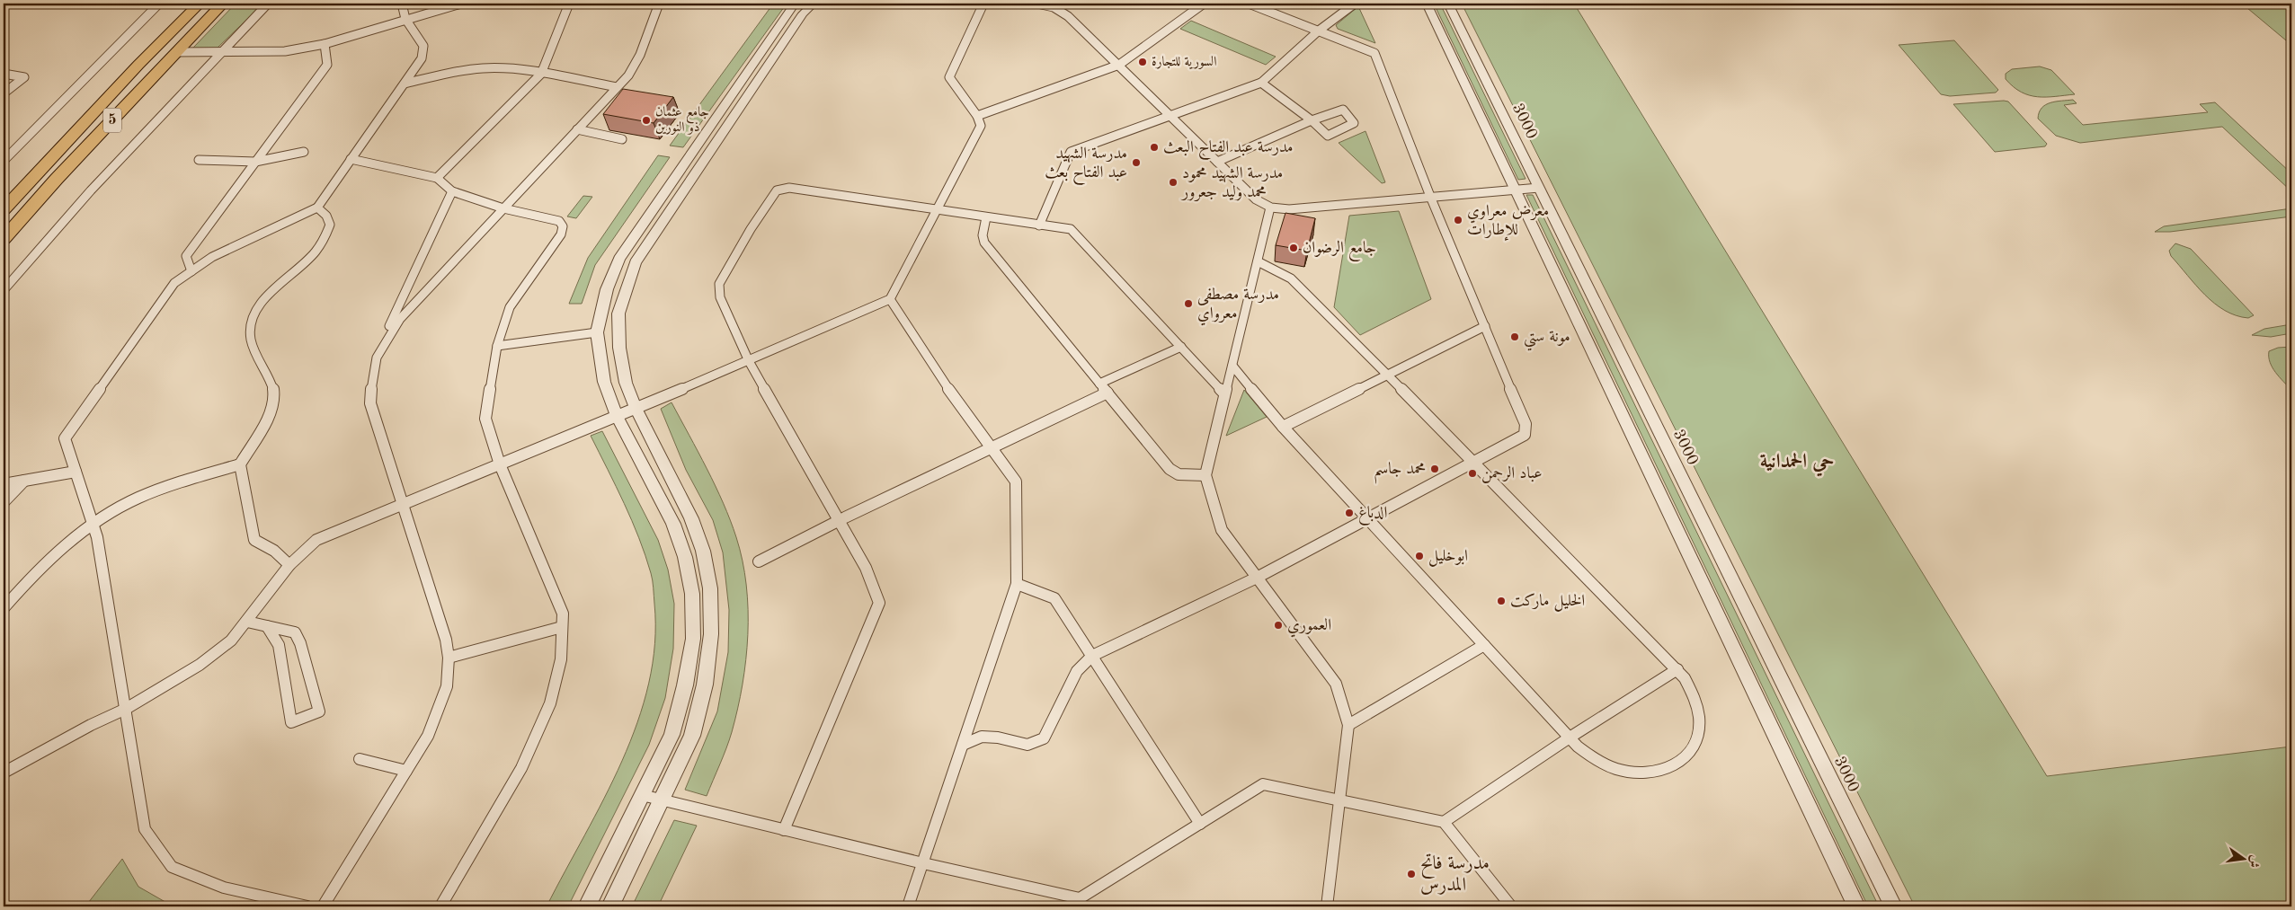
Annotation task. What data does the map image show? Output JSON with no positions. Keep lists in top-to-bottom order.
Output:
{
  "streets": {
    "highway": ["5"],
    "street": ["3000"]
  },
  "districts": ["حي الحمدانية"],
  "places": [
    "السورية للتجارة",
    "جامع عثمان ذو النورين",
    "مدرسة عبد الفتاح البعث",
    "مدرسة الشهيد عبد الفتاح بعث",
    "مدرسة الشهيد محمود محمد وليد جعرور",
    "معرض معراوي للإطارات",
    "جامع الرضوان",
    "مدرسة مصطفى معرواي",
    "مونة ستي",
    "محمد جاسم",
    "عباد الرحمن",
    "الدباغ",
    "ابوخليل",
    "الخليل ماركت",
    "العموري",
    "مدرسة فاتح المدرس"
  ],
  "north": "right"
}
